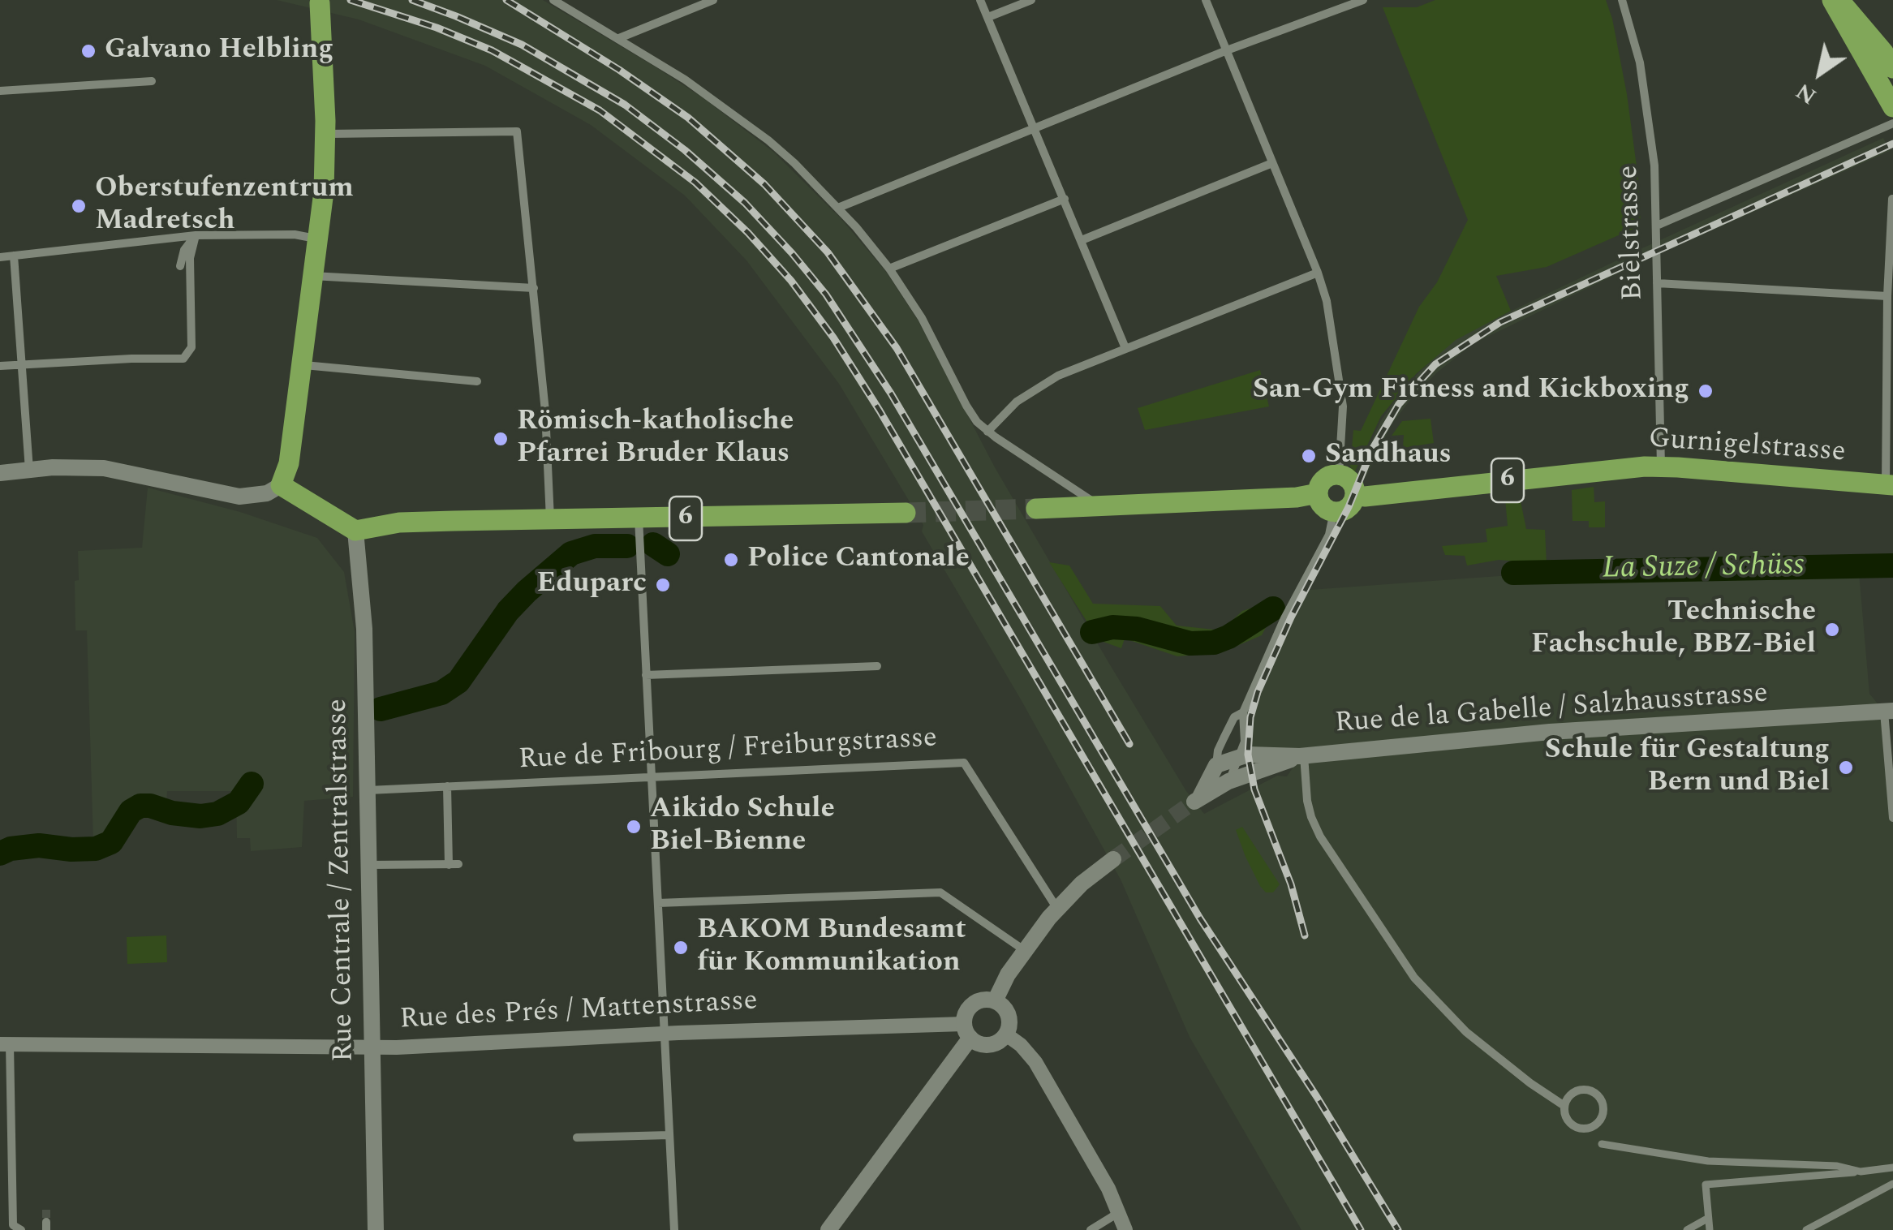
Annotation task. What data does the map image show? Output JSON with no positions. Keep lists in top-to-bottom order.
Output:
{
  "streets": {
    "main road": [
      "Gurnigelstrasse",
      "6",
      "Rue de la Gabelle / Salzhausstrasse",
      "Rue Centrale / Zentralstrasse"
    ],
    "street": ["Bielstrasse", "Rue de Fribourg / Freiburgstrasse", "Rue des Prés / Mattenstrasse"]
  },
  "crossings": [
    ["Bielstrasse", "Gurnigelstrasse"],
    ["6", "Rue Centrale / Zentralstrasse"],
    ["Rue de Fribourg / Freiburgstrasse", "Rue Centrale / Zentralstrasse"],
    ["Rue Centrale / Zentralstrasse", "Rue des Prés / Mattenstrasse"]
  ],
  "water": ["La Suze / Schüss"],
  "places": [
    "Galvano Helbling",
    "Oberstufenzentrum Madretsch",
    "San-Gym Fitness and Kickboxing",
    "Römisch-katholische Pfarrei Bruder Klaus",
    "Sandhaus",
    "Police Cantonale",
    "Eduparc",
    "Technische Fachschule, BBZ-Biel",
    "Schule für Gestaltung Bern und Biel",
    "Aikido Schule Biel-Bienne",
    "BAKOM Bundesamt für Kommunikation"
  ],
  "north": "bottom left"
}
